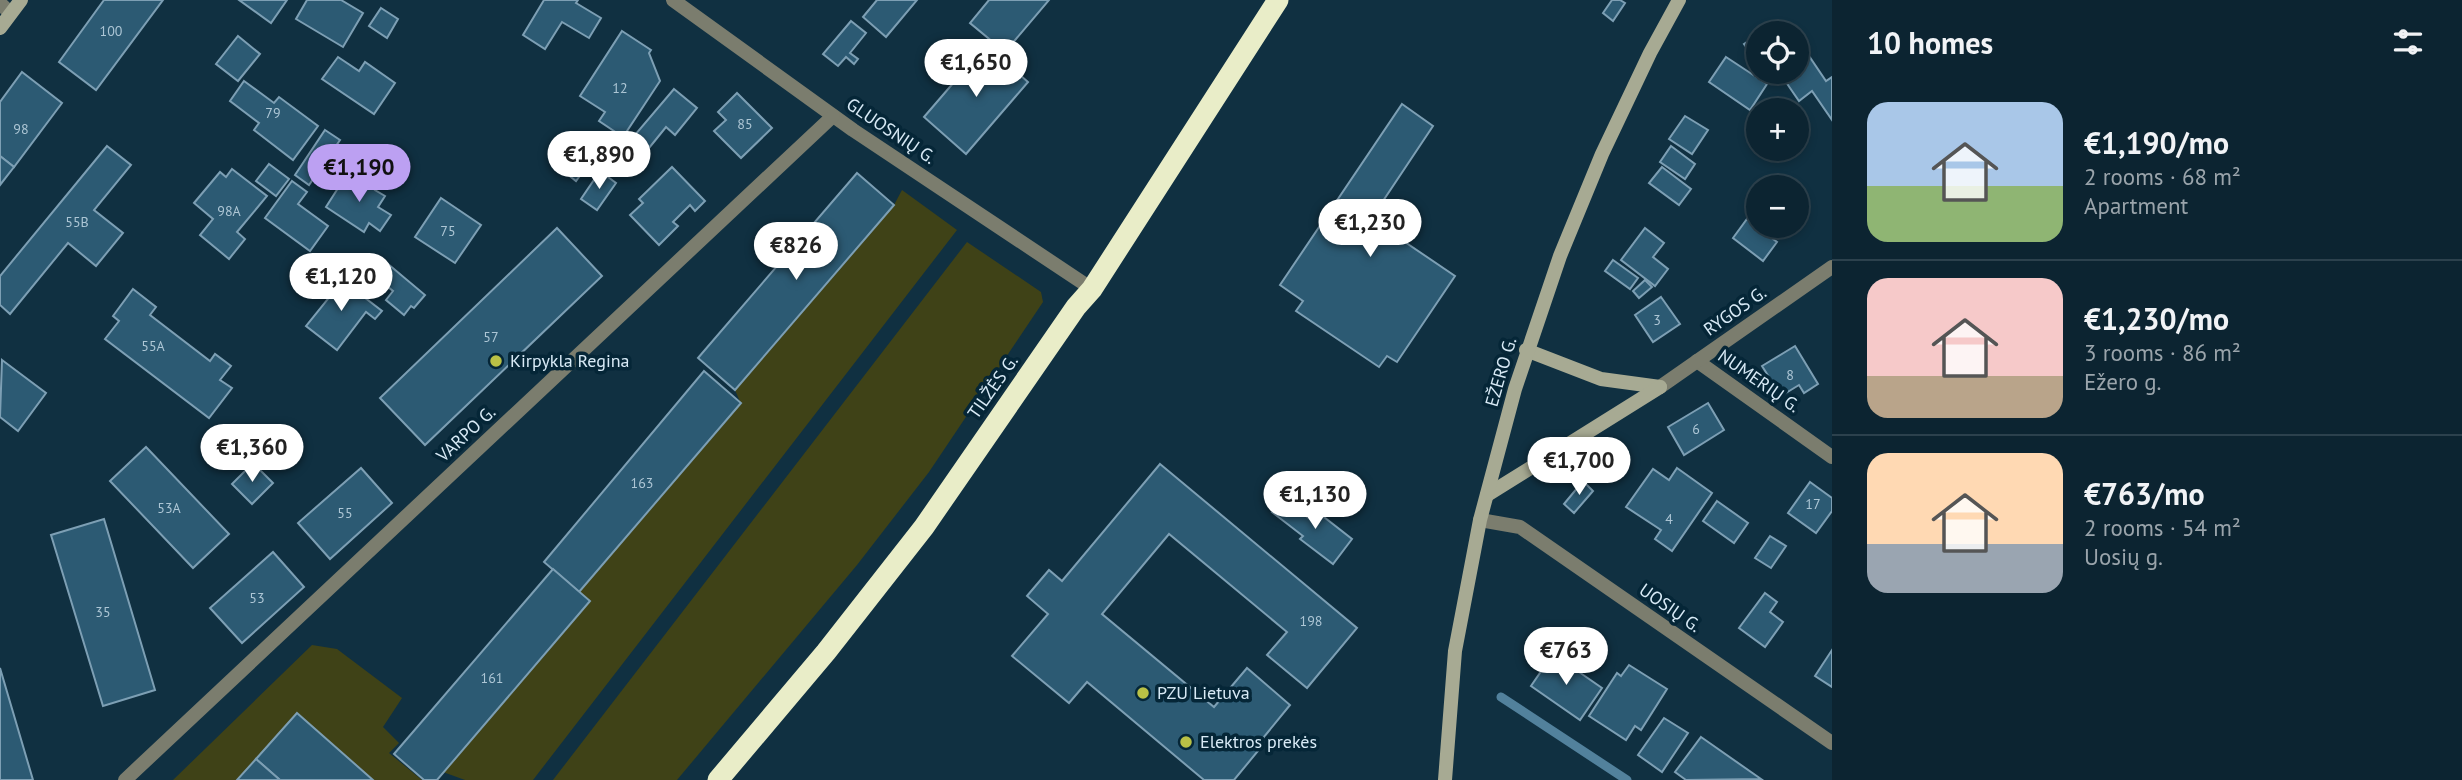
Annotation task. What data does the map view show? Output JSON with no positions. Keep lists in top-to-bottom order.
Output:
{
  "streets": {
    "highway": ["TILŽĖS G."],
    "main road": ["EŽERO G."],
    "street": [
      "GLUOSNIŲ G.",
      "RYGOS G.",
      "NUMERIŲ G.",
      "VARPO G.",
      "UOSIŲ G."
    ]
  },
  "crossings": [
    ["GLUOSNIŲ G.", "TILŽĖS G."],
    ["GLUOSNIŲ G.", "VARPO G."],
    ["RYGOS G.", "NUMERIŲ G."],
    ["EŽERO G.", "UOSIŲ G."]
  ],
  "places": ["Kirpykla Regina", "PZU Lietuva", "Elektros prekės"],
  "house_numbers": [
    "100",
    "12",
    "79",
    "85",
    "98",
    "98A",
    "55B",
    "75",
    "3",
    "57",
    "55A",
    "8",
    "6",
    "163",
    "17",
    "53A",
    "55",
    "4",
    "53",
    "35",
    "198",
    "161"
  ],
  "page": {
    "heading": "10 homes",
    "map_buttons": ["+", "−"],
    "price": [
      "€1,650",
      "€1,890",
      "€1,190",
      "€1,230",
      "€826",
      "€1,120",
      "€1,360",
      "€1,700",
      "€1,130",
      "€763"
    ],
    "list": [
      {
        "name": "€1,190/mo",
        "note": "2 rooms · 68 m² · Apartment"
      },
      {
        "name": "€1,230/mo",
        "note": "3 rooms · 86 m² · Ežero g."
      },
      {
        "name": "€763/mo",
        "note": "2 rooms · 54 m² · Uosių g."
      }
    ]
  }
}
